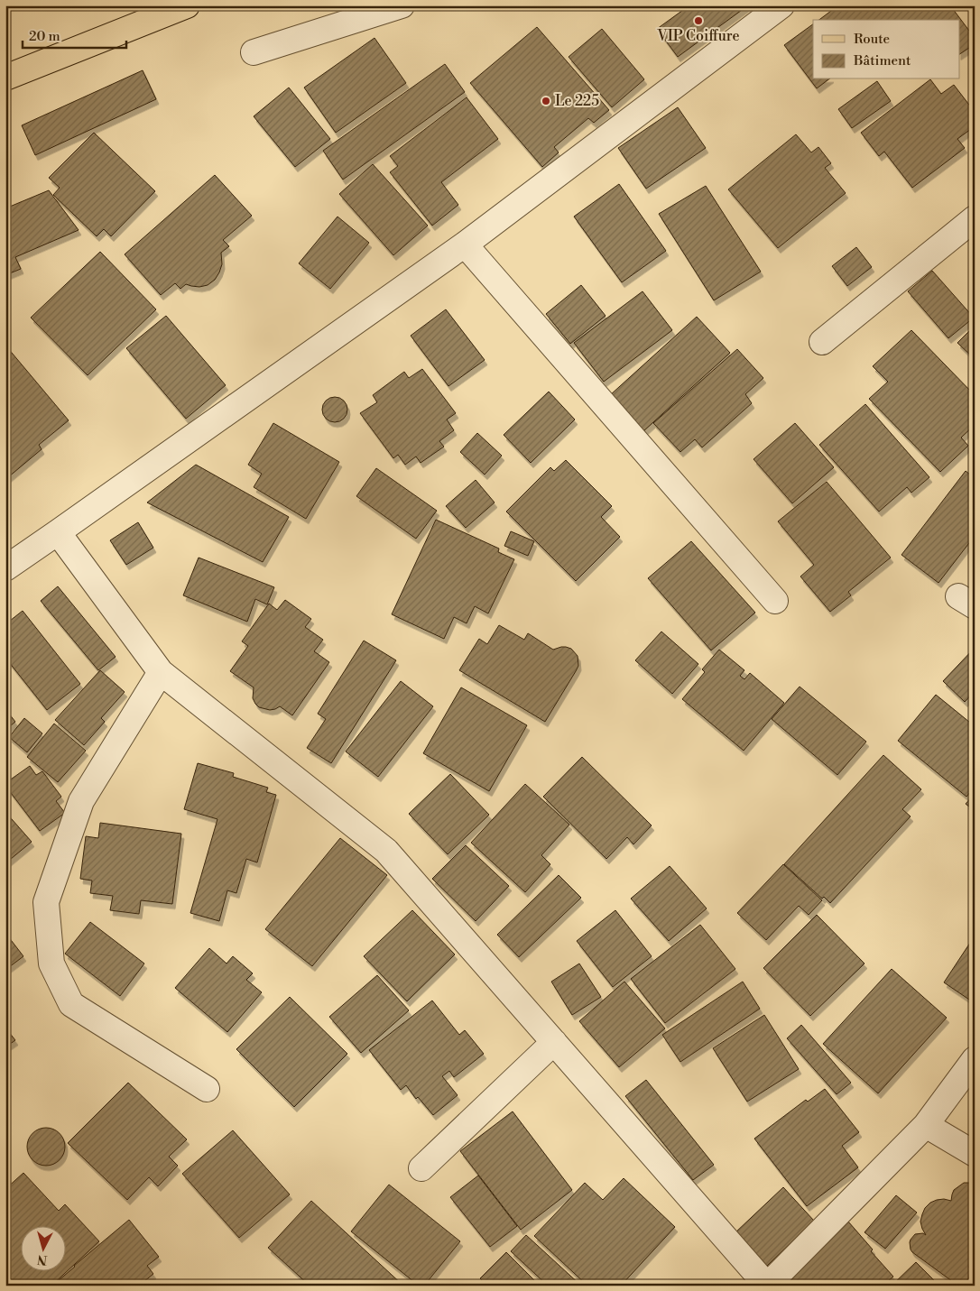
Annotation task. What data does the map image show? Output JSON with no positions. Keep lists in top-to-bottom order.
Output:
{
  "places": ["VIP Coiffure", "Le 225"],
  "legend": ["Route", "Bâtiment"],
  "scale_bar": "20 m",
  "north": "bottom"
}
